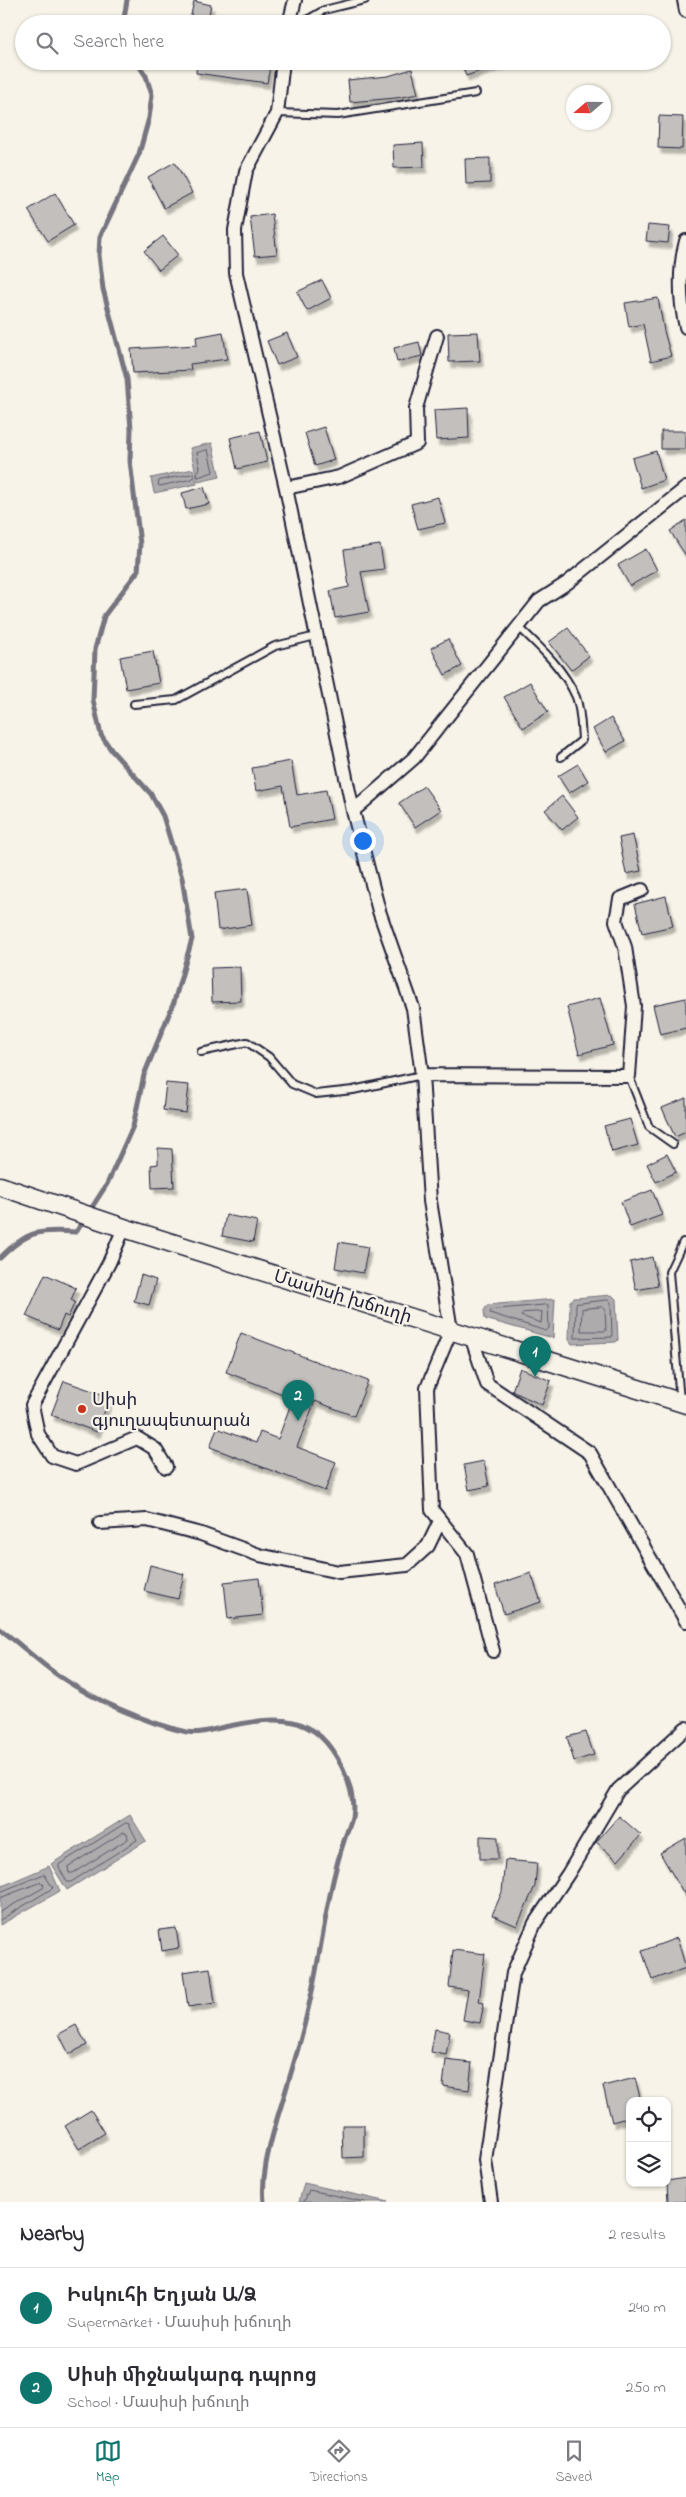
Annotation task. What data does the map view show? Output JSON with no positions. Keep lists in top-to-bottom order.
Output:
{
  "streets": {
    "main road": ["Մասիսի խճուղի"]
  },
  "places": ["Սիսի գյուղապետարան"],
  "north": "left",
  "page": {
    "search": "Search here",
    "pins": ["1", "2"],
    "heading": ["Nearby", "2 results"],
    "list": [
      {
        "mark": "1",
        "name": "Իսկուհի Եղյան Ա/Ձ",
        "note": "Supermarket · Մասիսի խճուղի",
        "value": "240 m"
      },
      {
        "mark": "2",
        "name": "Սիսի միջնակարգ դպրոց",
        "note": "School · Մասիսի խճուղի",
        "value": "250 m"
      }
    ],
    "nav": ["Map", "Directions", "Saved"]
  }
}
